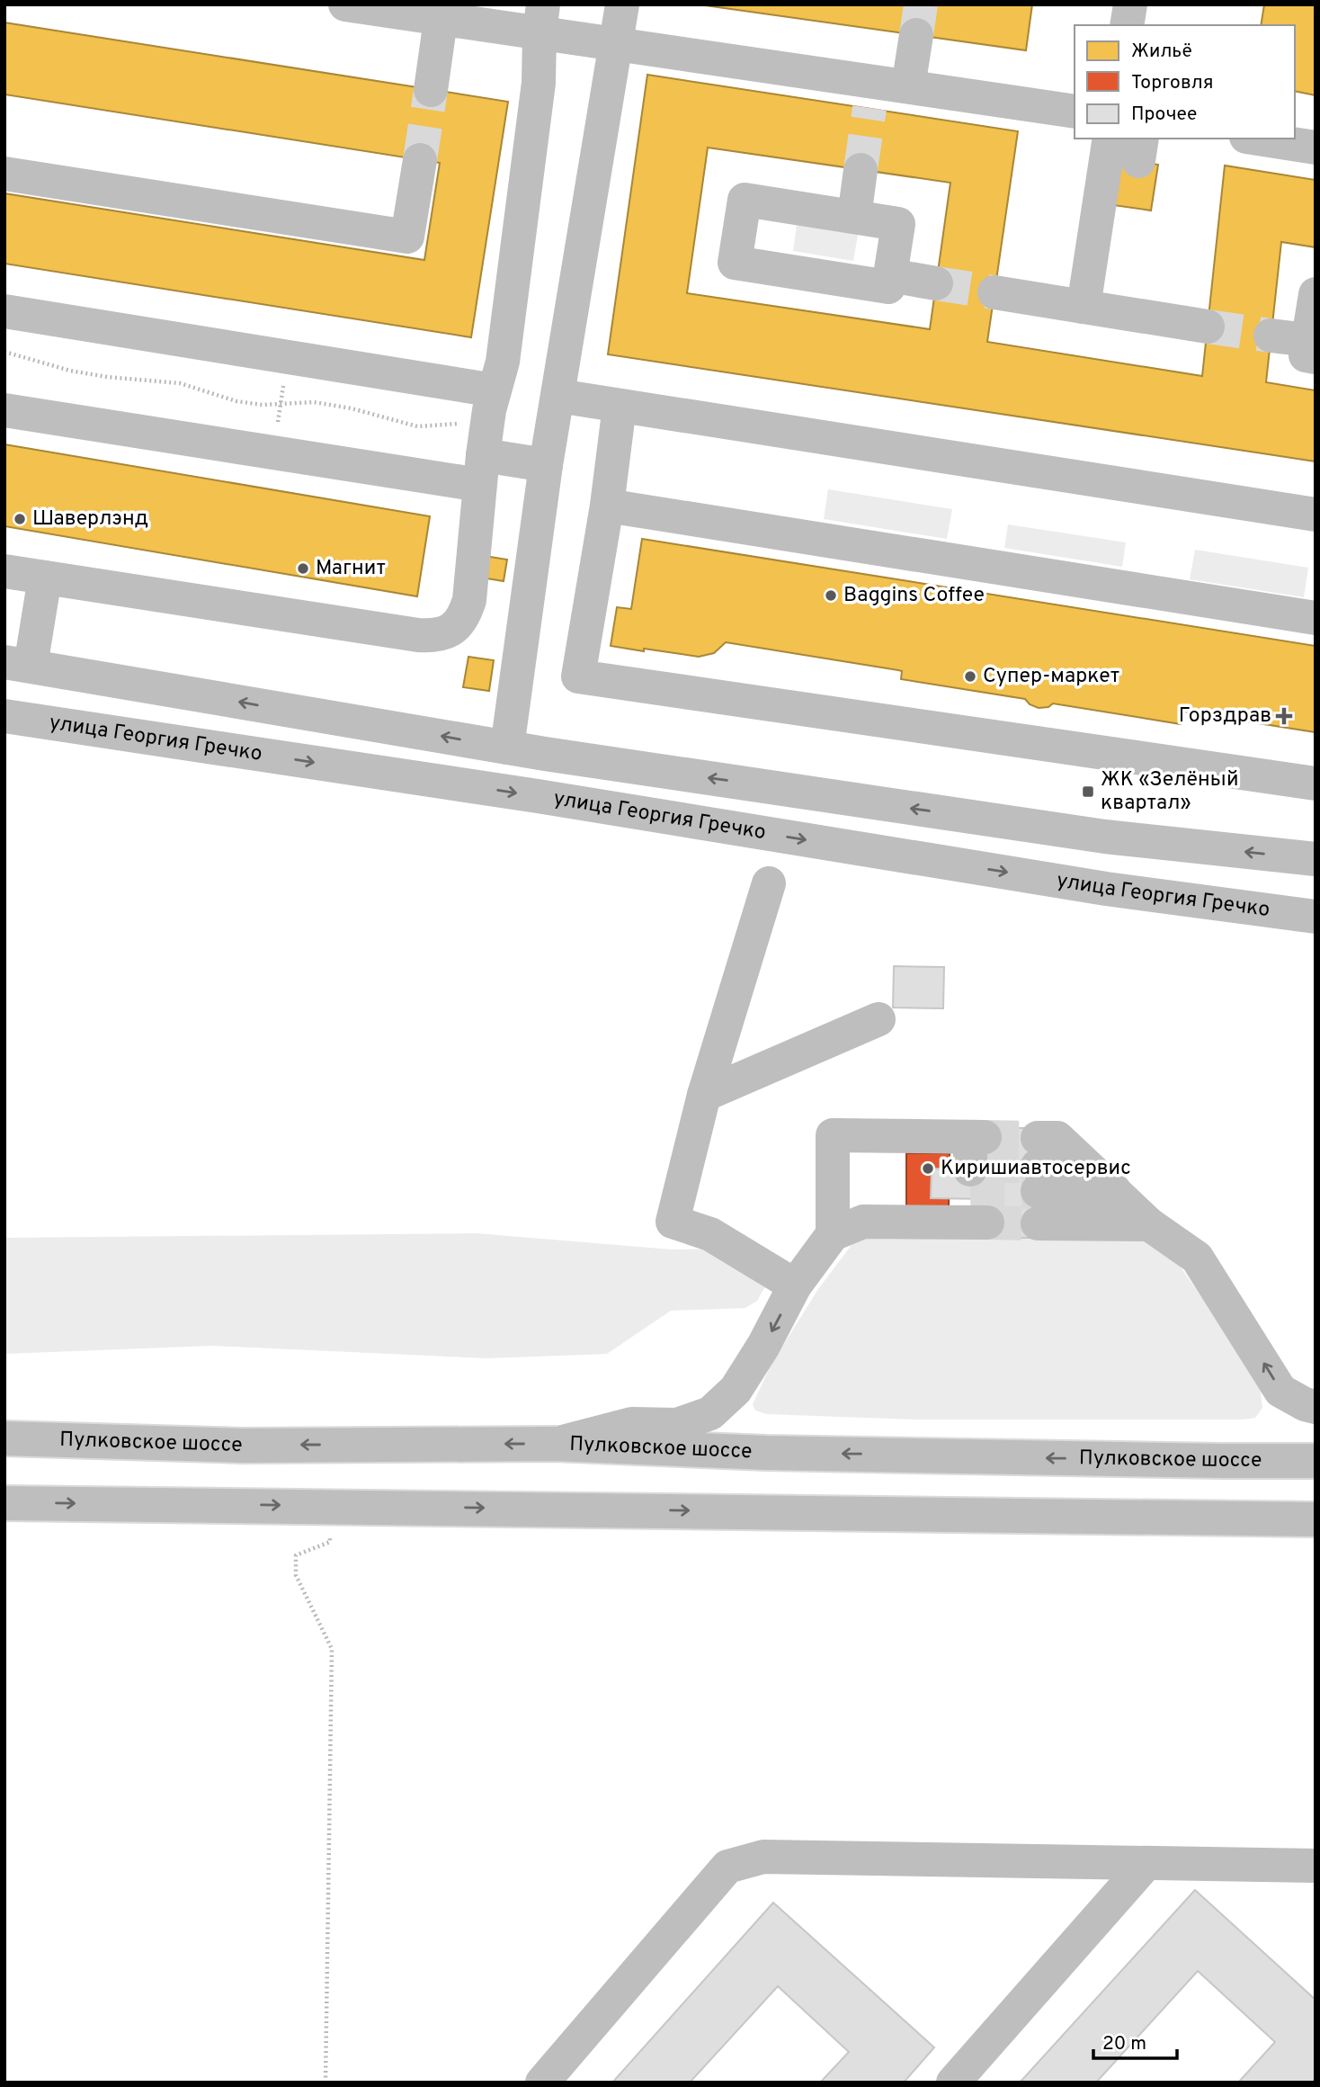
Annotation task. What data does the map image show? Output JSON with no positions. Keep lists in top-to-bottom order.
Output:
{
  "streets": {
    "main road": ["улица Георгия Гречко", "Пулковское шоссе"]
  },
  "places": {
    "other": [
      "Шаверлэнд",
      "Магнит",
      "Baggins Coffee",
      "Супер-маркет",
      "Киришиавтосервис"
    ],
    "health": ["Горздрав"],
    "transit": ["ЖК «Зелёный квартал»"]
  },
  "legend": ["Жильё", "Торговля", "Прочее"],
  "scale_bar": "20 m"
}
